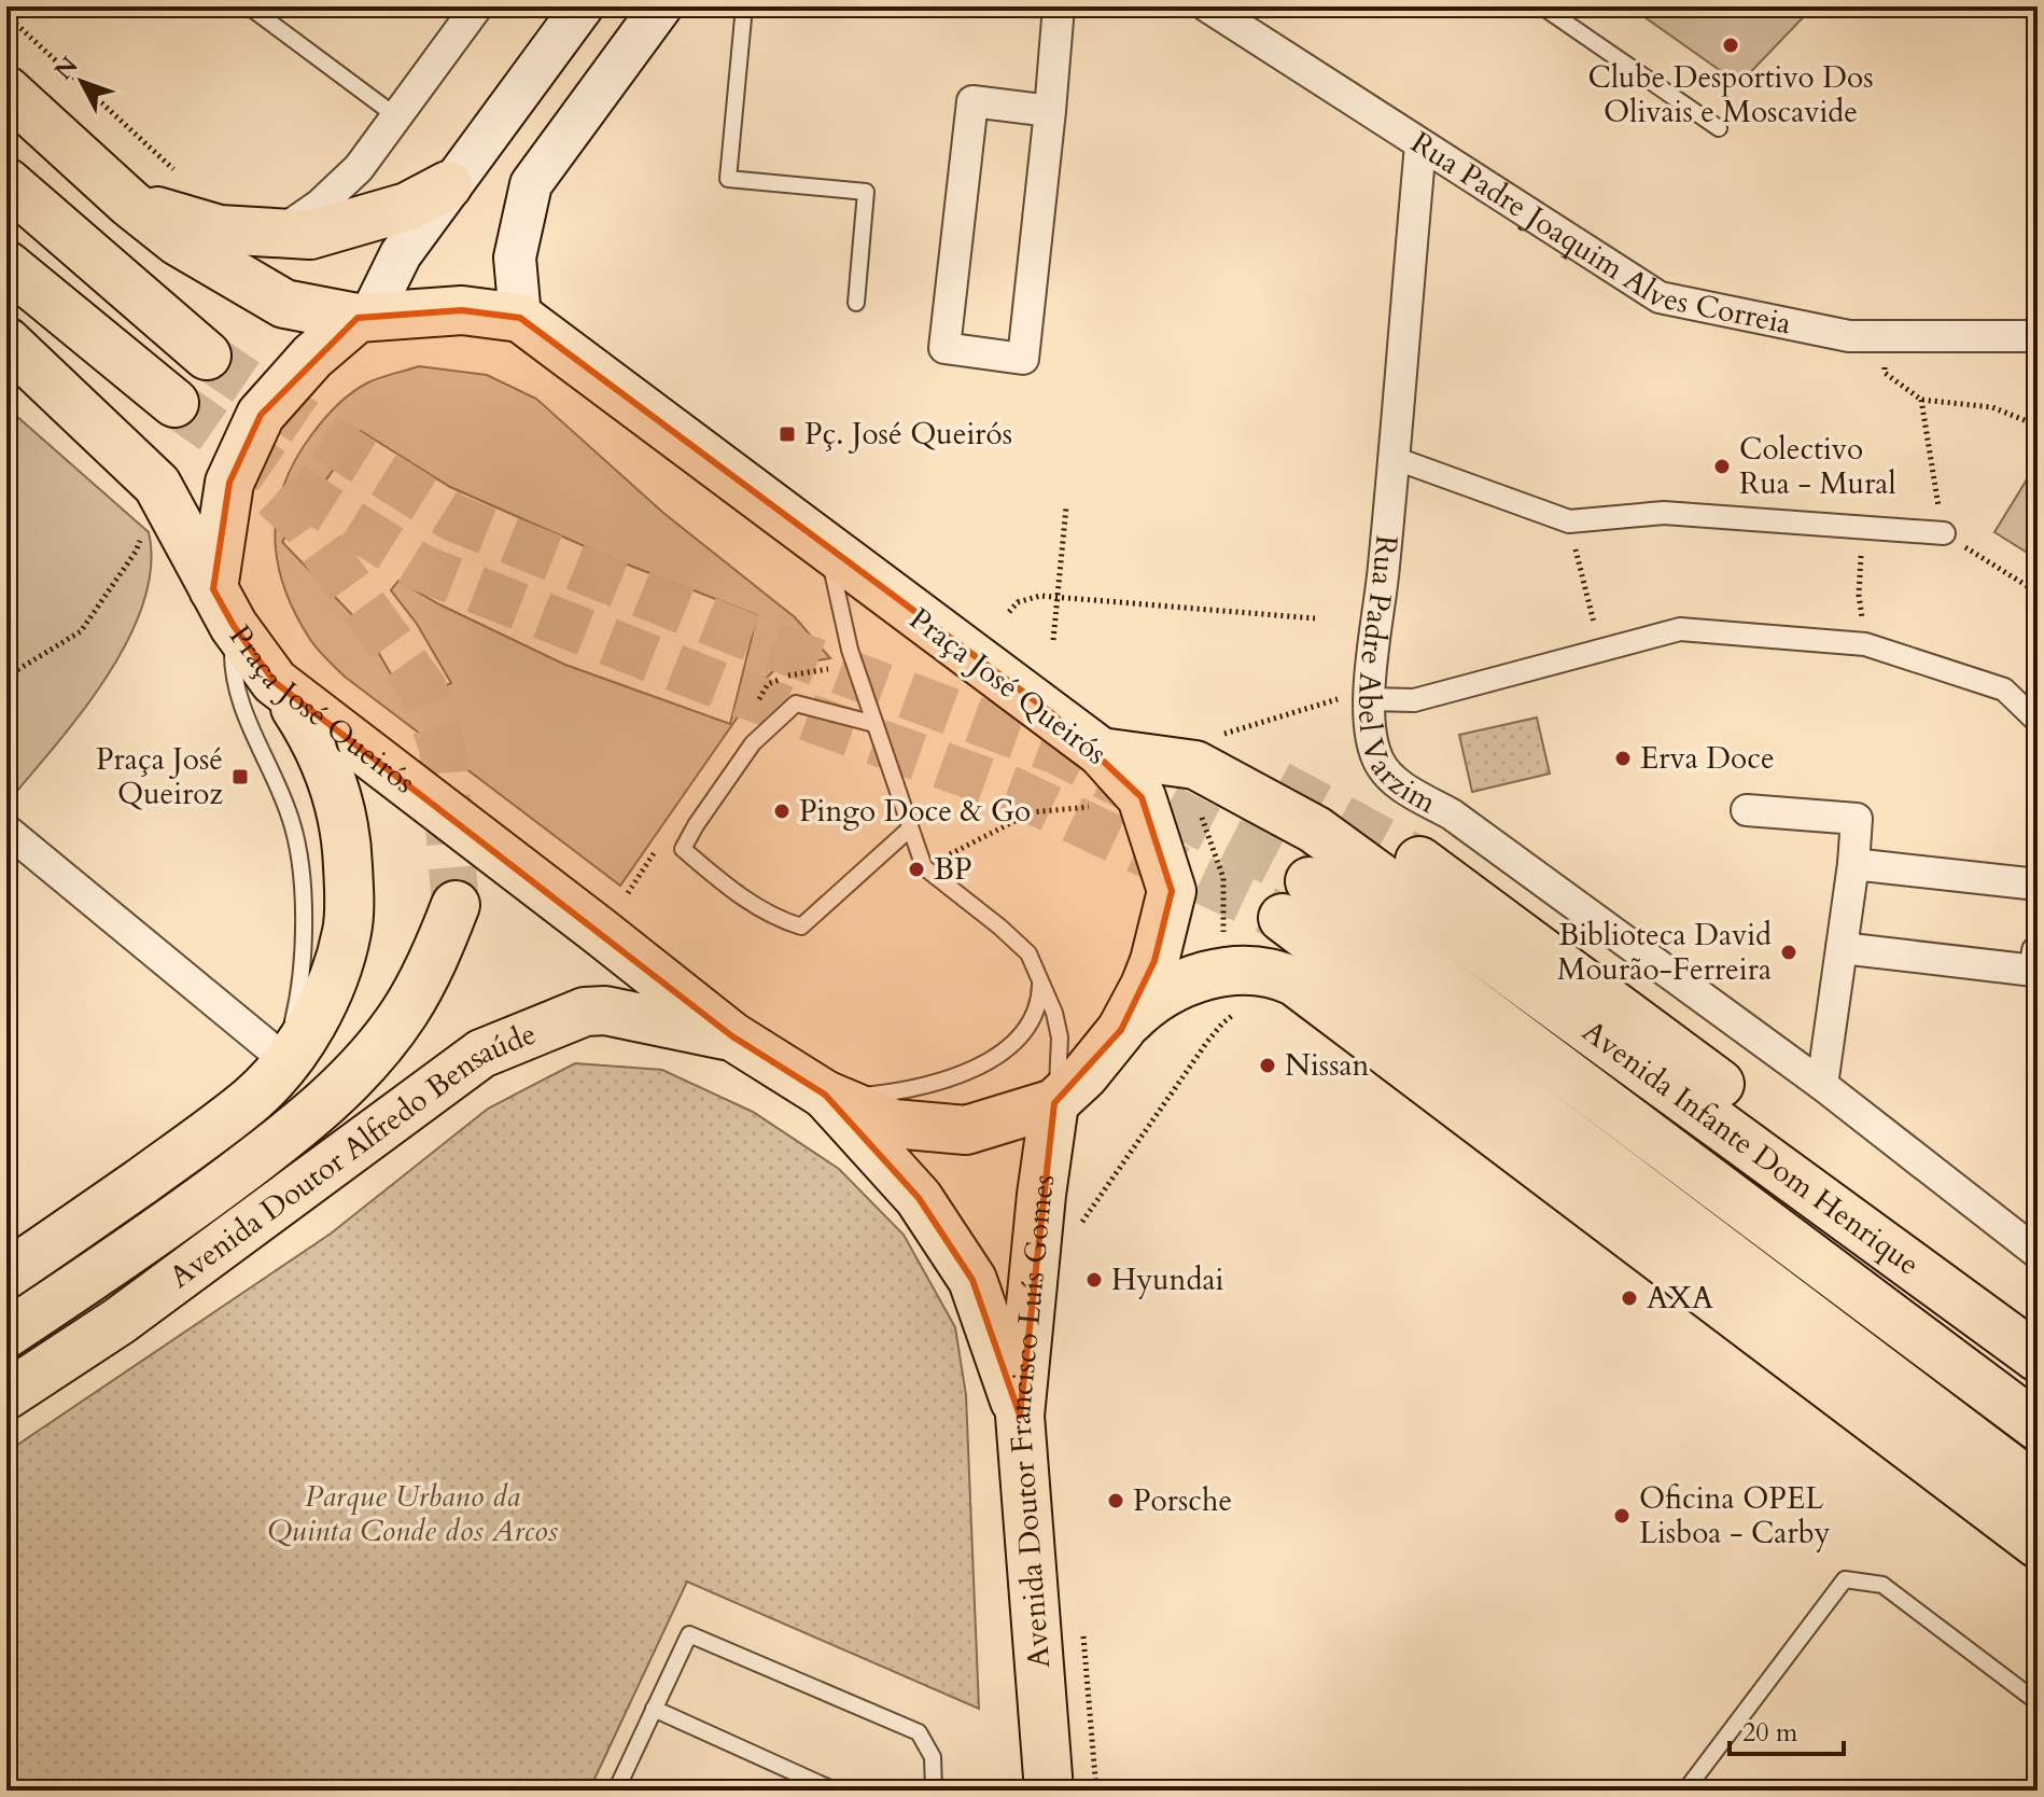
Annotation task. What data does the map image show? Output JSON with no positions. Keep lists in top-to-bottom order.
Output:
{
  "streets": {
    "main road": [
      "Praça José Queirós",
      "Avenida Infante Dom Henrique",
      "Avenida Doutor Alfredo Bensaúde",
      "Avenida Doutor Francisco Luís Gomes"
    ],
    "street": ["Rua Padre Joaquim Alves Correia", "Rua Padre Abel Varzim"]
  },
  "crossings": [
    ["Rua Padre Joaquim Alves Correia", "Rua Padre Abel Varzim"],
    ["Praça José Queirós", "Avenida Infante Dom Henrique"],
    ["Praça José Queirós", "Avenida Doutor Alfredo Bensaúde"],
    ["Praça José Queirós", "Avenida Doutor Francisco Luís Gomes"]
  ],
  "parks": ["Parque Urbano da Quinta Conde dos Arcos"],
  "places": {
    "other": [
      "Clube Desportivo Dos Olivais e Moscavide",
      "Colectivo Rua - Mural",
      "Erva Doce",
      "Pingo Doce & Go",
      "BP",
      "Biblioteca David Mourão-Ferreira",
      "Nissan",
      "Hyundai",
      "AXA",
      "Porsche",
      "Oficina OPEL Lisboa - Carby"
    ],
    "transit": ["Pç. José Queirós", "Praça José Queiroz"]
  },
  "scale_bar": "20 m",
  "north": "top left"
}
